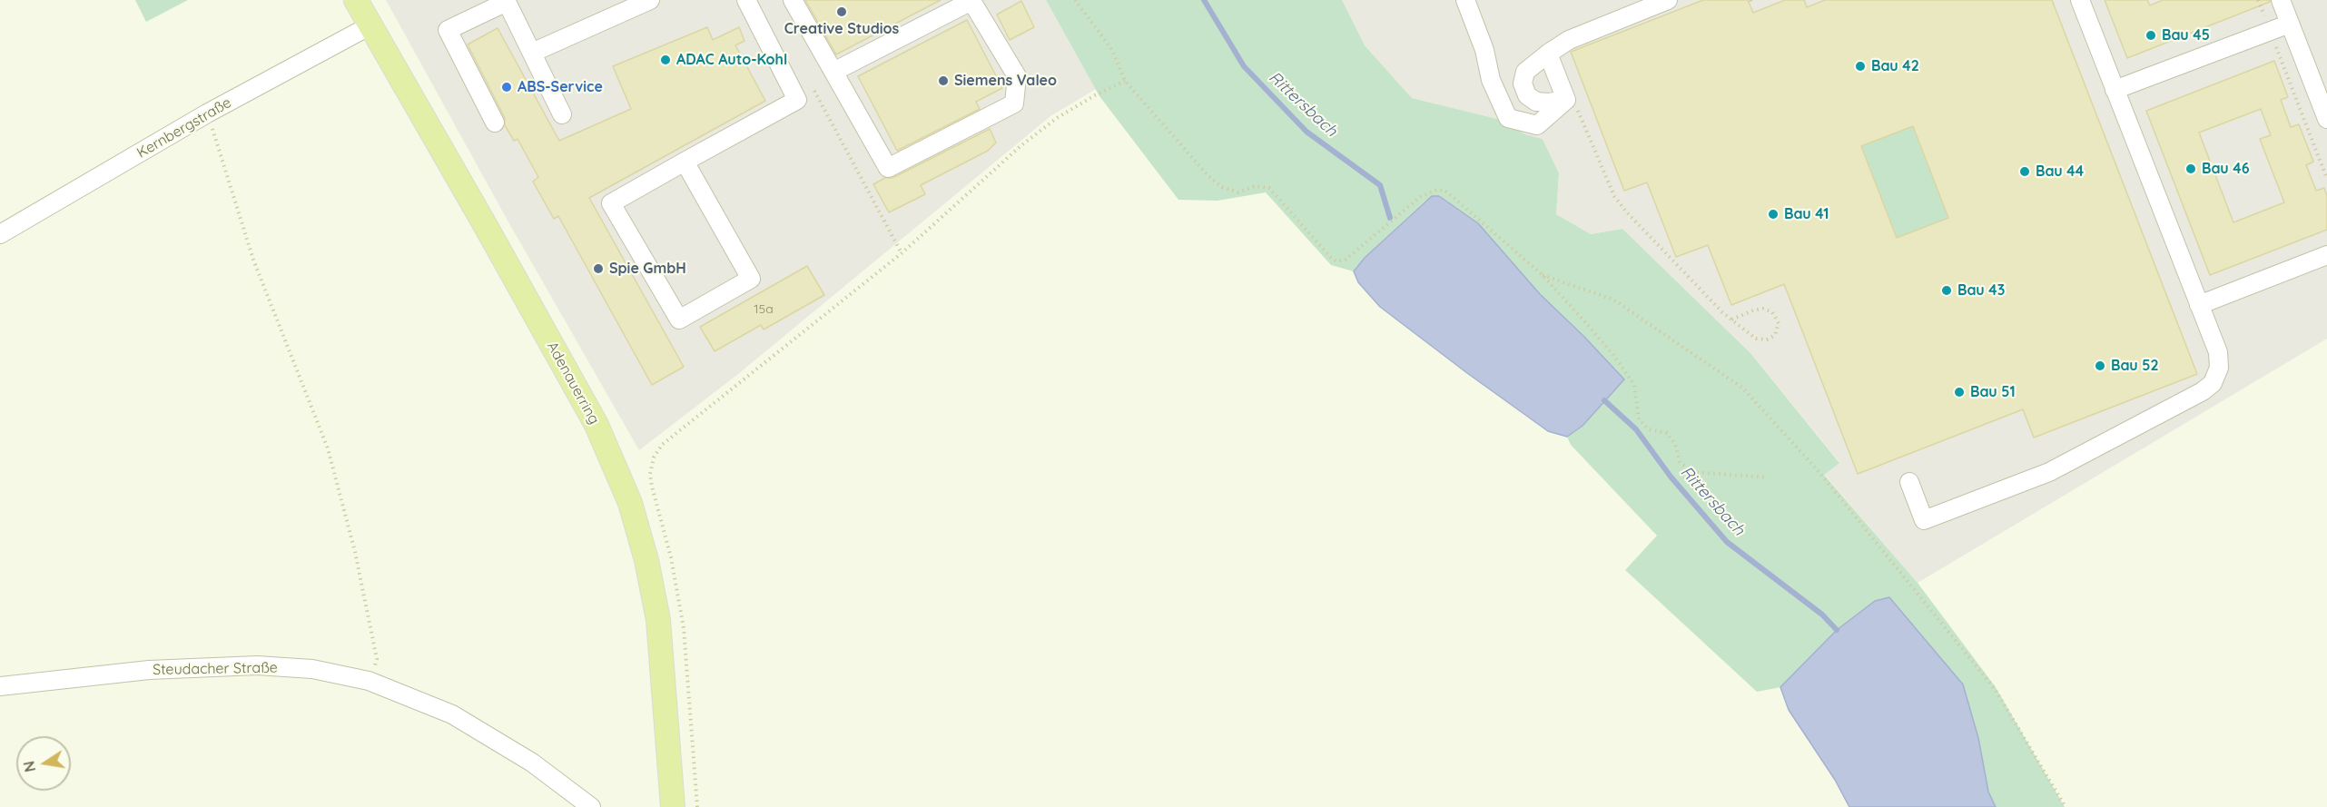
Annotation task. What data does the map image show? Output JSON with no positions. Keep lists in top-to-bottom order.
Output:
{
  "streets": {
    "main road": ["Adenauerring"],
    "street": ["Kernbergstraße", "Steudacher Straße"]
  },
  "crossings": [
    ["Kernbergstraße", "Adenauerring"]
  ],
  "water": ["Rittersbach"],
  "places": [
    "Creative Studios",
    "Bau 45",
    "ADAC Auto-Kohl",
    "Bau 42",
    "Siemens Valeo",
    "ABS-Service",
    "Bau 46",
    "Bau 44",
    "Bau 41",
    "Spie GmbH",
    "Bau 43",
    "Bau 52",
    "Bau 51"
  ],
  "house_numbers": ["15a"],
  "north": "left"
}
